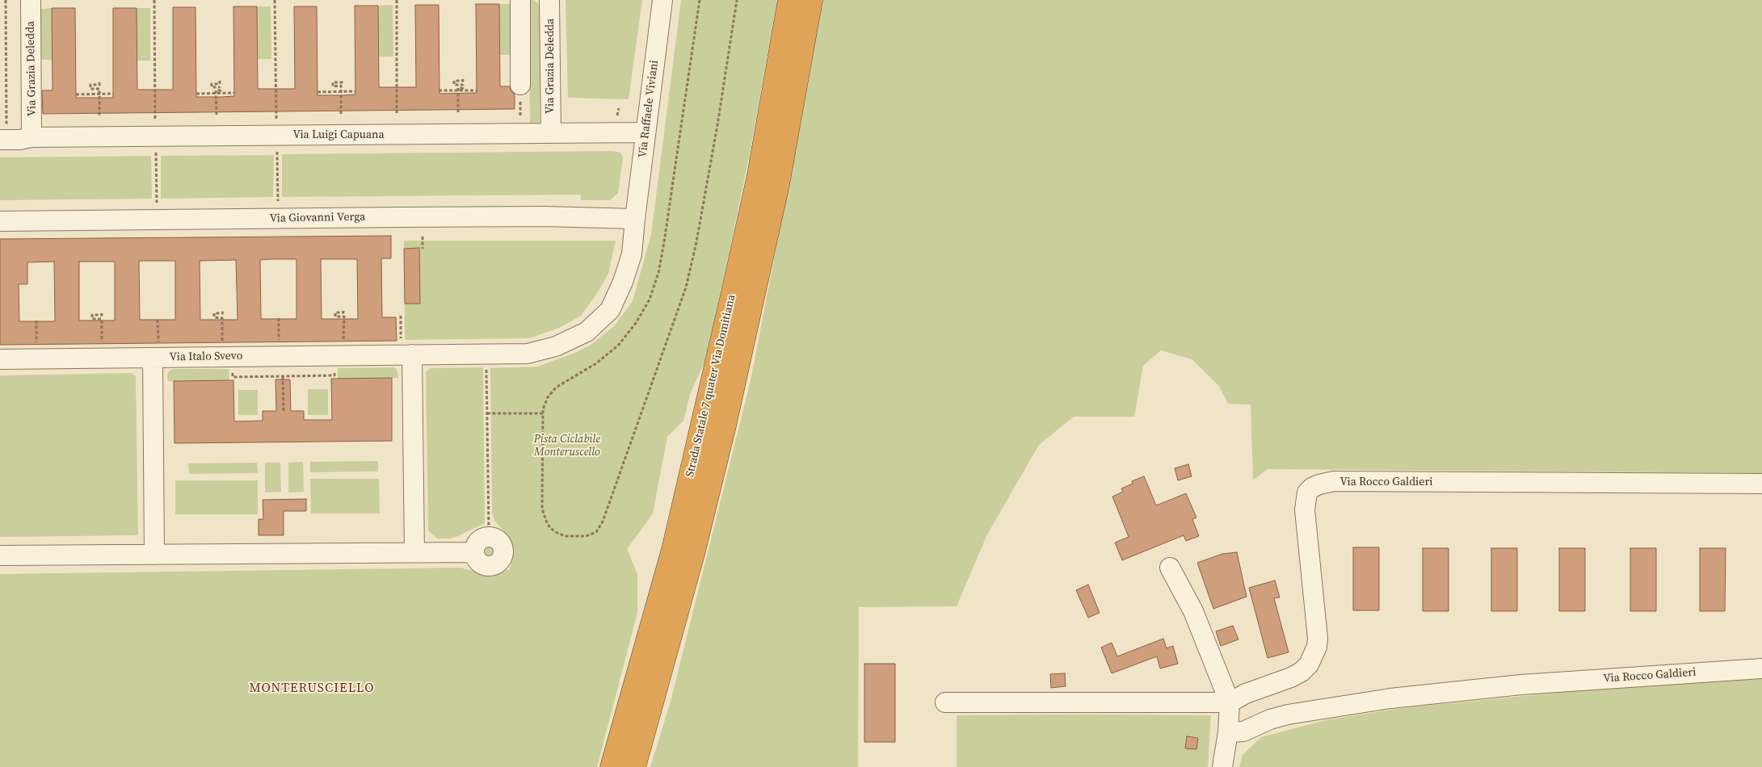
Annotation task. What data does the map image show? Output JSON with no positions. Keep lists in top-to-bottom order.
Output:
{
  "streets": {
    "highway": ["Strada Statale 7 quater Via Domitiana"],
    "street": [
      "Via Grazia Deledda",
      "Via Raffaele Viviani",
      "Via Luigi Capuana",
      "Via Giovanni Verga",
      "Via Italo Svevo",
      "Via Rocco Galdieri"
    ]
  },
  "crossings": [
    ["Via Grazia Deledda", "Via Luigi Capuana"],
    ["Via Raffaele Viviani", "Via Luigi Capuana"],
    ["Via Raffaele Viviani", "Via Giovanni Verga"],
    ["Via Raffaele Viviani", "Via Italo Svevo"]
  ],
  "districts": ["MONTERUSCIELLO"],
  "parks": ["Pista Ciclabile Monteruscello"]
}
